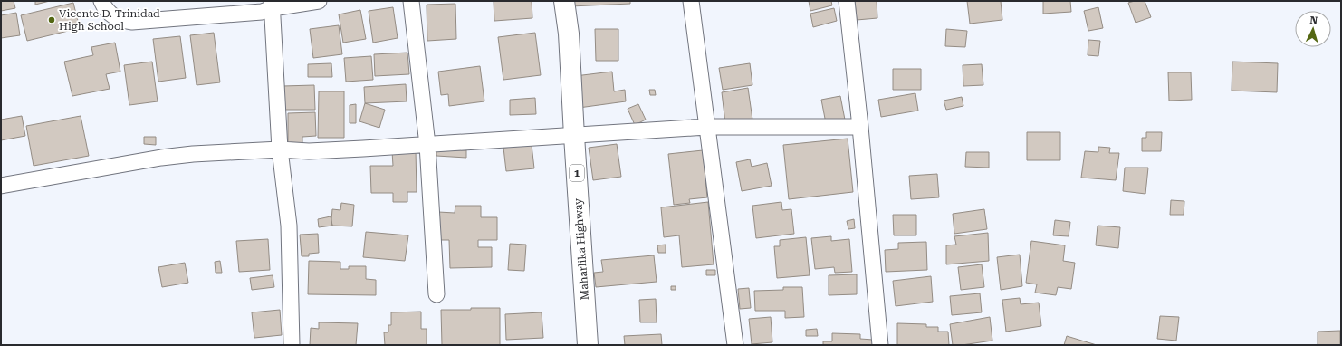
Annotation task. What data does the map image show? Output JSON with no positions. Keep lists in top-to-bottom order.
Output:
{
  "streets": {
    "highway": ["1", "Maharlika Highway"]
  },
  "places": ["Vicente D. Trinidad High School"],
  "north": "top"
}
